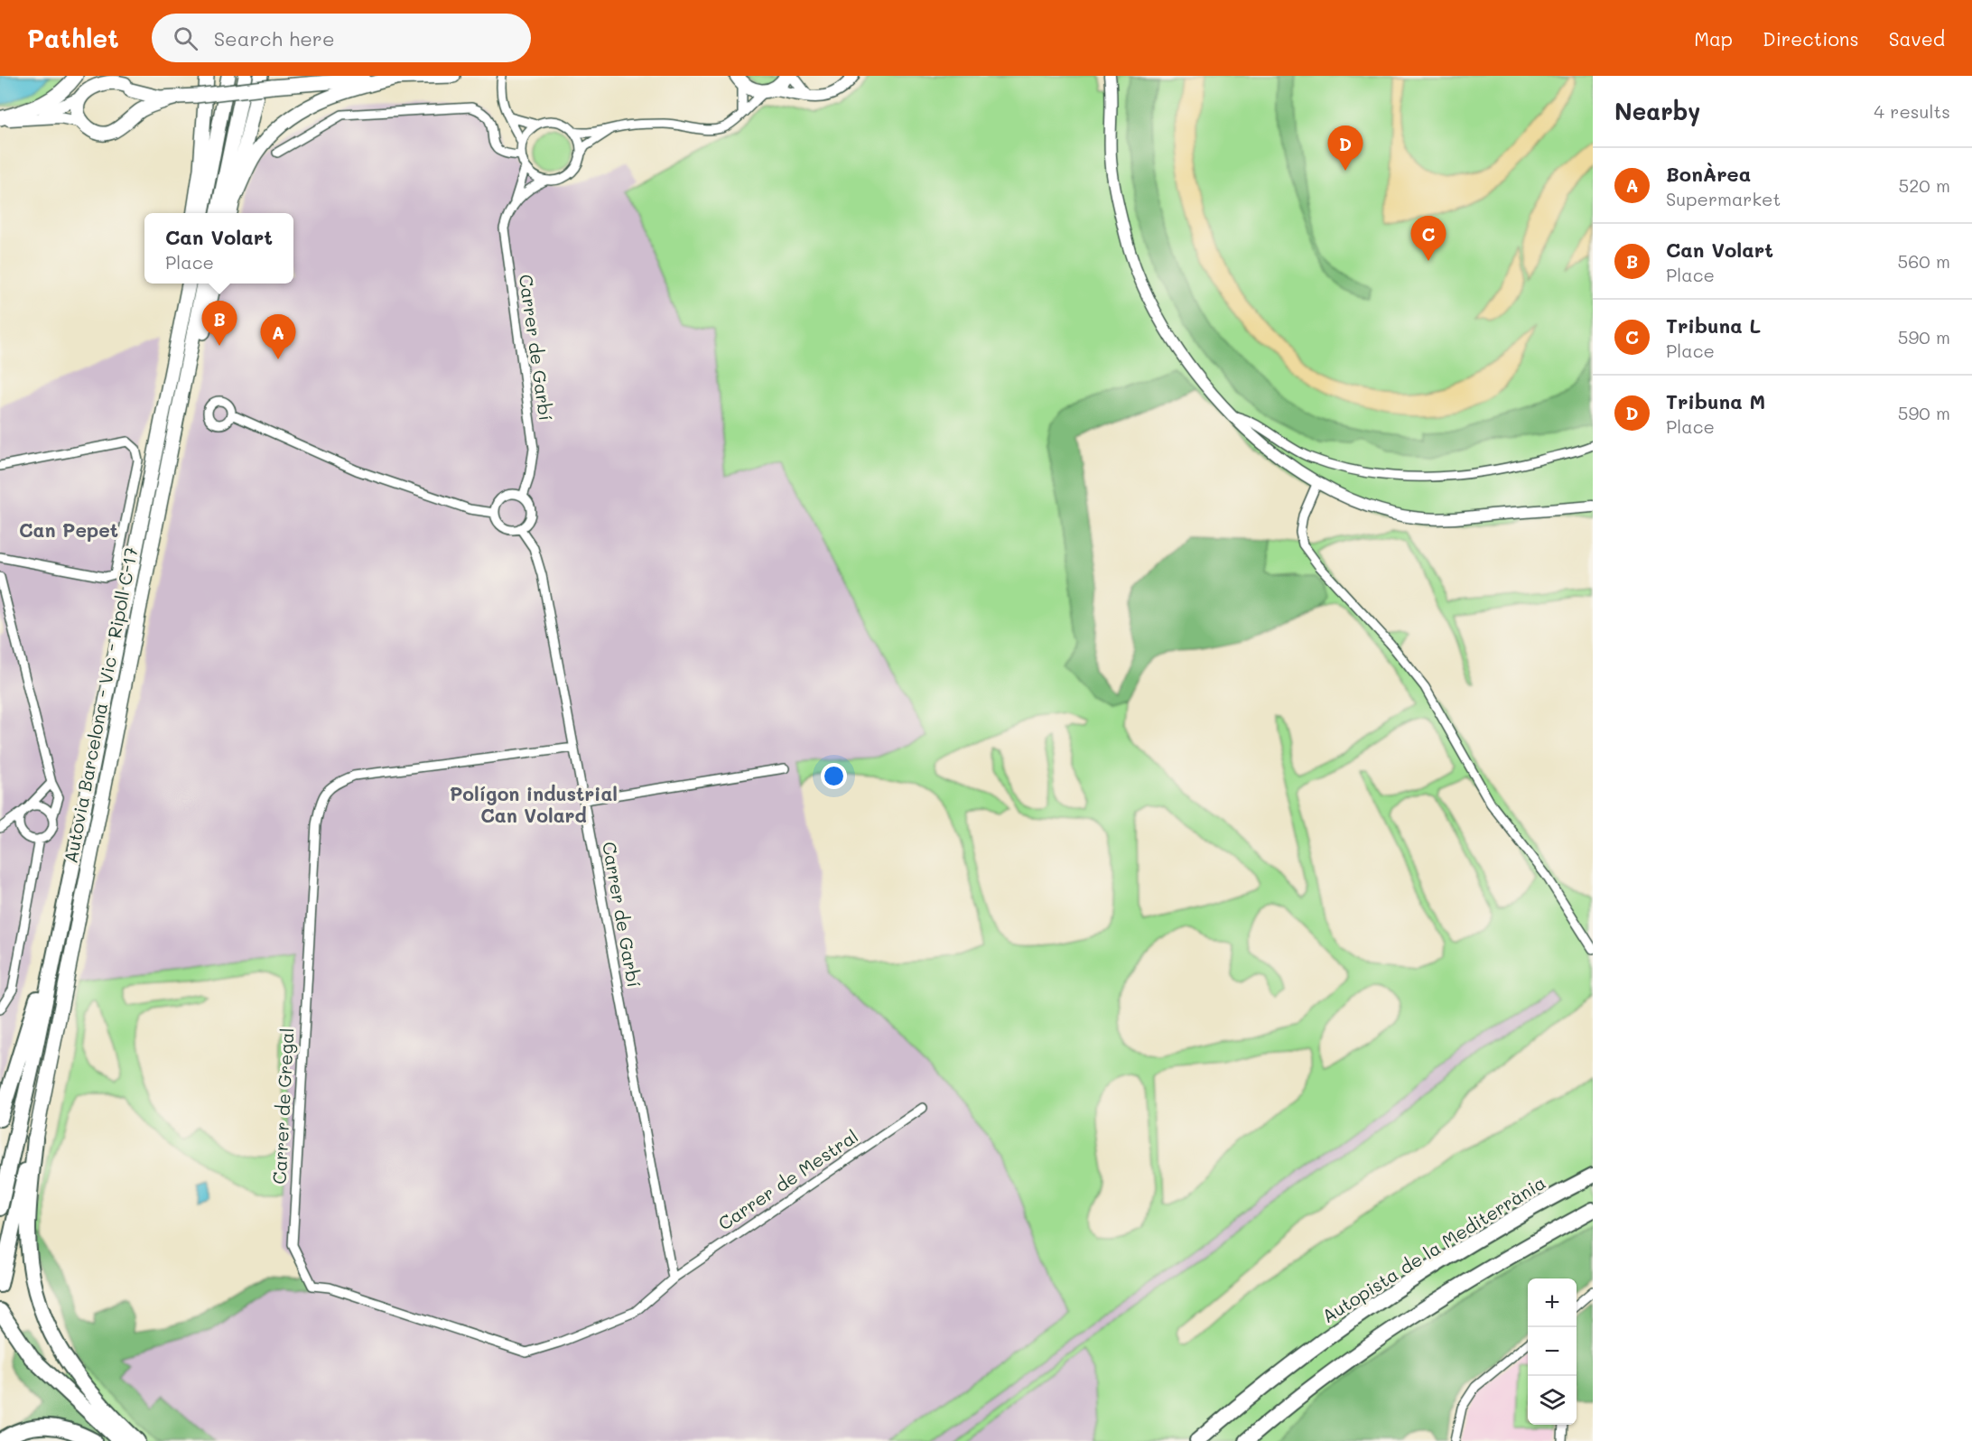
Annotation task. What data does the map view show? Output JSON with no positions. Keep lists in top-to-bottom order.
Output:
{
  "streets": {
    "highway": ["Autovia Barcelona - Vic - Ripoll C-17", "Autopista de la Mediterrània"],
    "street": ["Carrer de Garbí", "Carrer de Gregal", "Carrer de Mestral"]
  },
  "crossings": [
    ["Carrer de Garbí", "Carrer de Gregal"],
    ["Carrer de Garbí", "Carrer de Mestral"],
    ["Carrer de Gregal", "Carrer de Mestral"]
  ],
  "districts": ["Can Pepet", "Polígon industrial Can Volard"],
  "page": {
    "header": "Pathlet",
    "search": "Search here",
    "nav": ["Map", "Directions", "Saved"],
    "heading": ["Nearby", "4 results"],
    "pins": [
      "D",
      "C",
      "B",
      "A"
    ],
    "list": [
      {
        "mark": "A",
        "name": "BonÀrea",
        "note": "Supermarket",
        "value": "520 m"
      },
      {
        "mark": "B",
        "name": "Can Volart",
        "note": "Place",
        "value": "560 m"
      },
      {
        "mark": "C",
        "name": "Tribuna L",
        "note": "Place",
        "value": "590 m"
      },
      {
        "mark": "D",
        "name": "Tribuna M",
        "note": "Place",
        "value": "590 m"
      }
    ],
    "popup": ["Can Volart", "Place"],
    "map_buttons": ["+", "−"]
  }
}
